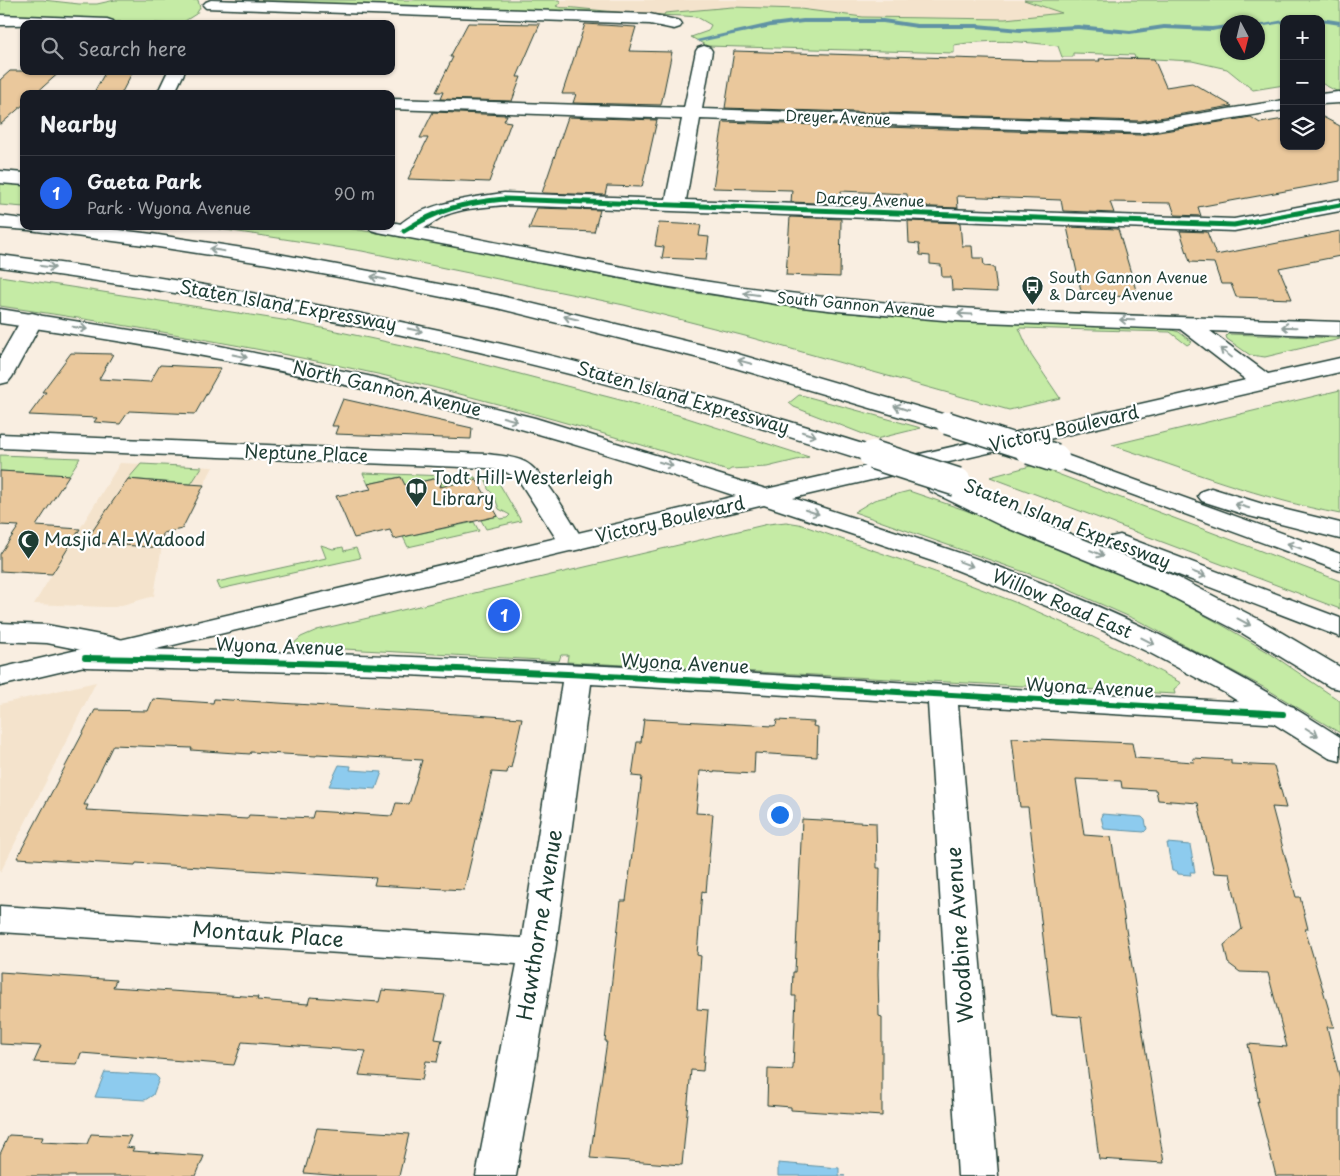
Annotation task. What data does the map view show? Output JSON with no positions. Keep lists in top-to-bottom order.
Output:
{
  "streets": {
    "main road": [
      "Dreyer Avenue",
      "Darcey Avenue",
      "South Gannon Avenue",
      "Staten Island Expressway",
      "North Gannon Avenue",
      "Victory Boulevard",
      "Neptune Place",
      "Willow Road East",
      "Wyona Avenue",
      "Hawthorne Avenue",
      "Montauk Place",
      "Woodbine Avenue"
    ]
  },
  "crossings": [
    ["Darcey Avenue", "South Gannon Avenue"],
    ["North Gannon Avenue", "Victory Boulevard"],
    ["North Gannon Avenue", "Willow Road East"],
    ["Victory Boulevard", "Neptune Place"],
    ["Victory Boulevard", "Willow Road East"],
    ["Victory Boulevard", "Wyona Avenue"],
    ["Willow Road East", "Wyona Avenue"],
    ["Wyona Avenue", "Hawthorne Avenue"],
    ["Wyona Avenue", "Woodbine Avenue"],
    ["Hawthorne Avenue", "Montauk Place"]
  ],
  "places": {
    "bus stop": ["South Gannon Avenue & Darcey Avenue"],
    "library": ["Todt Hill-Westerleigh Library"],
    "mosque": ["Masjid Al-Wadood"]
  },
  "north": "bottom",
  "page": {
    "map_buttons": ["+", "−"],
    "search": "Search here",
    "heading": "Nearby",
    "list": [
      {
        "mark": "1",
        "name": "Gaeta Park",
        "note": "Park · Wyona Avenue",
        "value": "90 m"
      }
    ],
    "pins": "1"
  }
}
